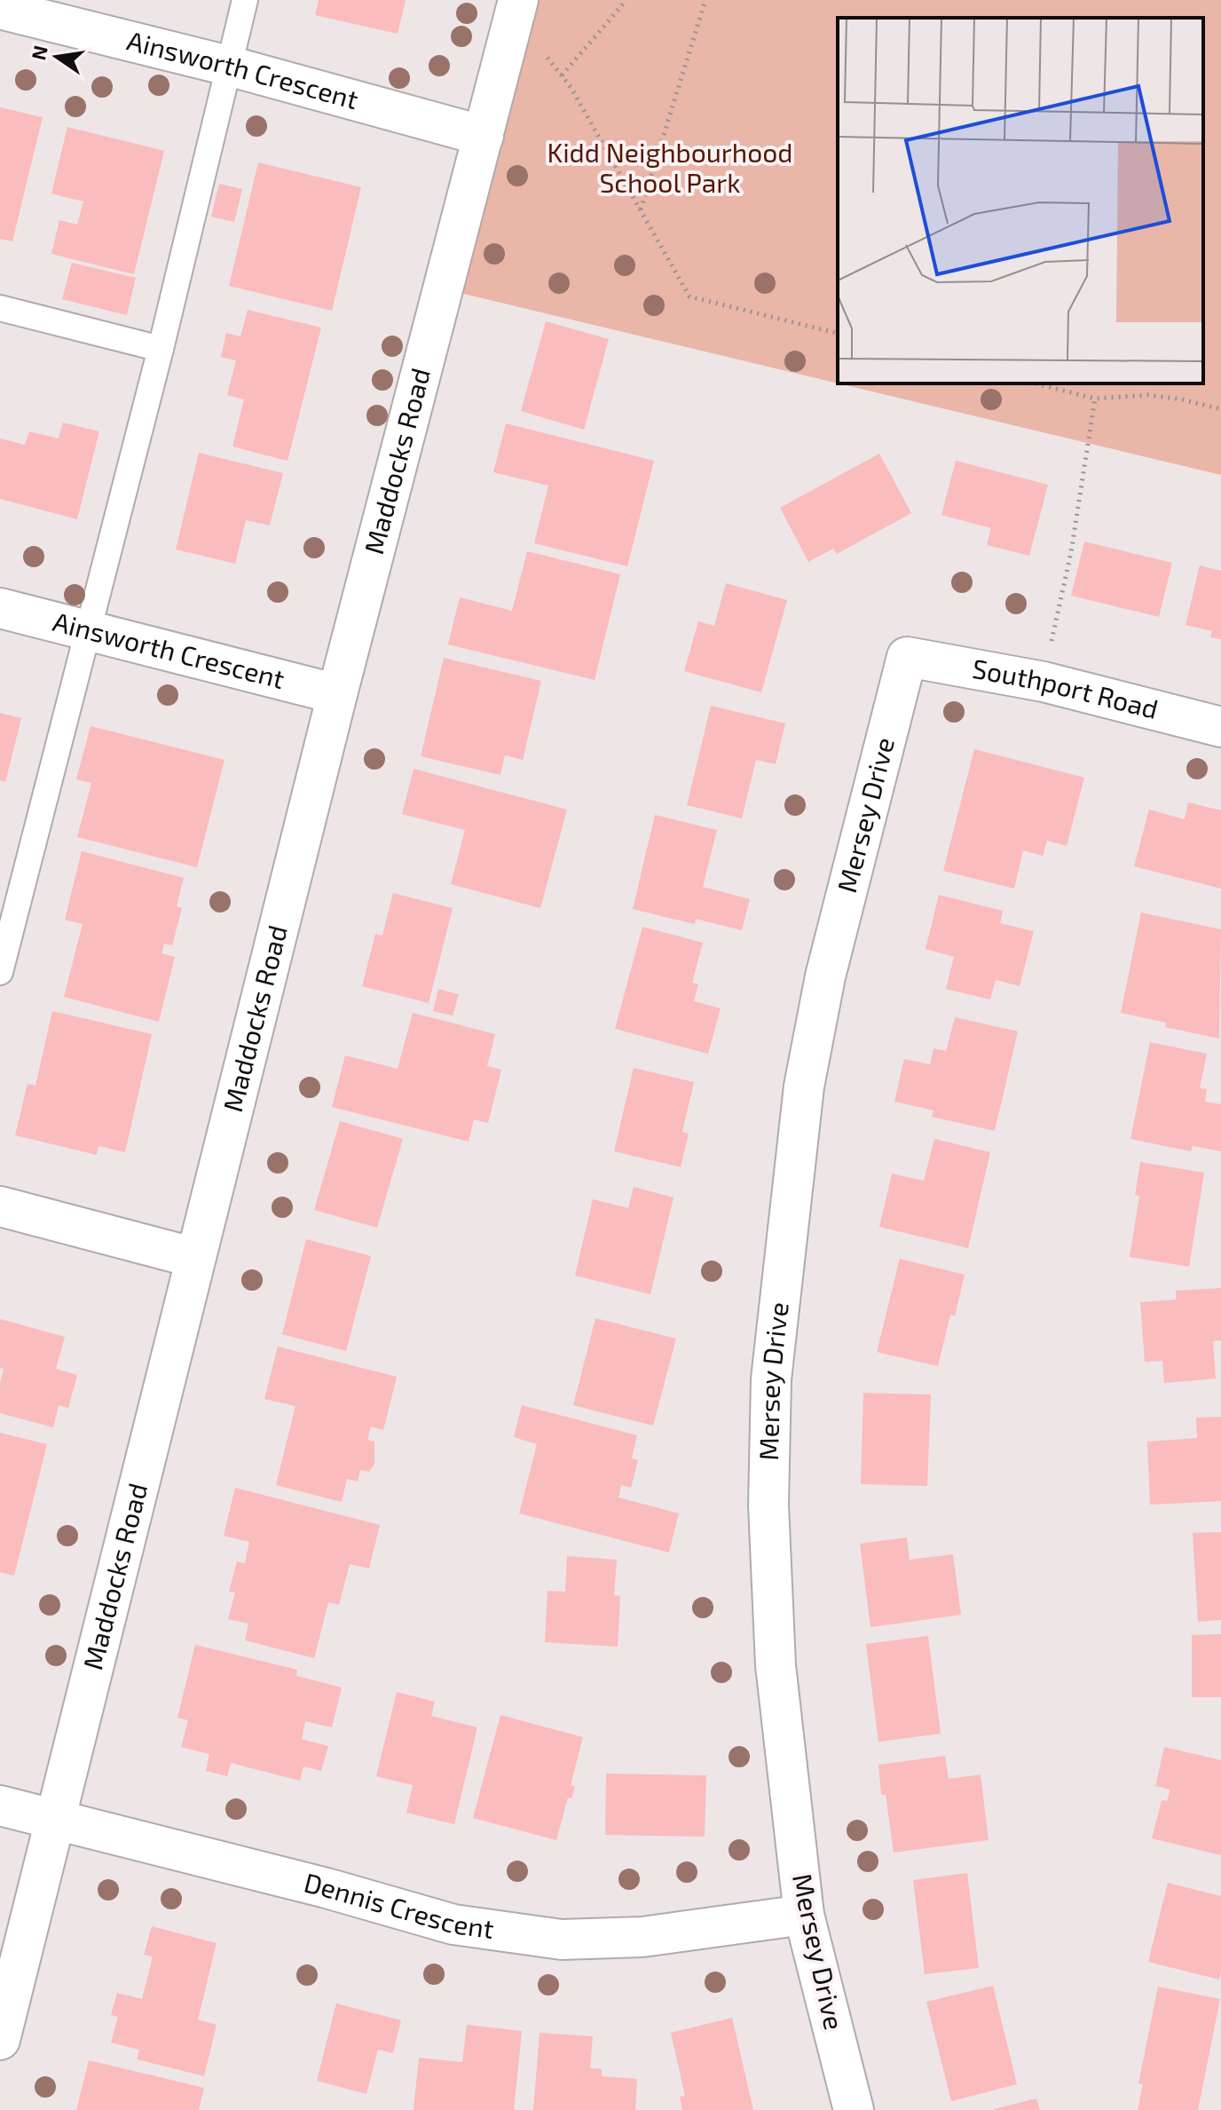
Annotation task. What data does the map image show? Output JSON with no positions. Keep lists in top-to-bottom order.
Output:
{
  "streets": {
    "street": [
      "Ainsworth Crescent",
      "Maddocks Road",
      "Southport Road",
      "Mersey Drive",
      "Dennis Crescent"
    ]
  },
  "crossings": [
    ["Ainsworth Crescent", "Maddocks Road"],
    ["Maddocks Road", "Dennis Crescent"],
    ["Southport Road", "Mersey Drive"],
    ["Mersey Drive", "Dennis Crescent"]
  ],
  "parks": ["Kidd Neighbourhood School Park"],
  "north": "left"
}
